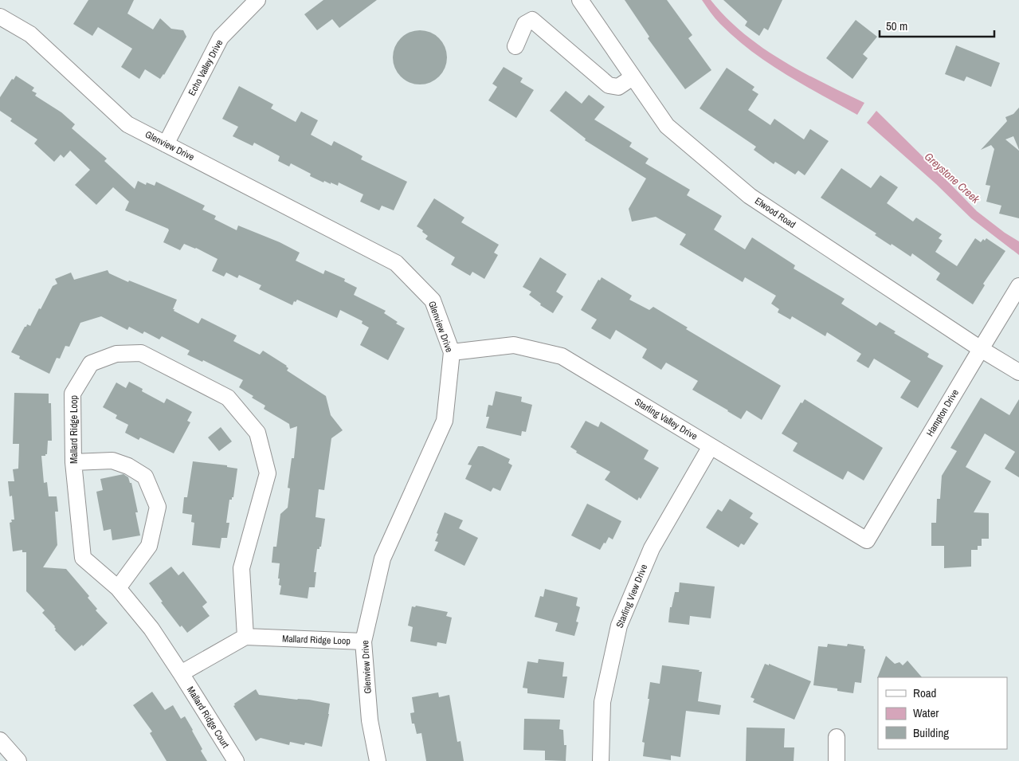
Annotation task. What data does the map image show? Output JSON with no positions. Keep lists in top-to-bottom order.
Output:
{
  "streets": {
    "street": [
      "Echo Valley Drive",
      "Glenview Drive",
      "Elwood Road",
      "Hampton Drive",
      "Starling Valley Drive",
      "Mallard Ridge Loop",
      "Starling View Drive",
      "Mallard Ridge Court"
    ]
  },
  "crossings": [
    ["Echo Valley Drive", "Glenview Drive"],
    ["Glenview Drive", "Starling Valley Drive"],
    ["Glenview Drive", "Mallard Ridge Loop"],
    ["Elwood Road", "Hampton Drive"],
    ["Hampton Drive", "Starling Valley Drive"],
    ["Starling Valley Drive", "Starling View Drive"],
    ["Mallard Ridge Loop", "Mallard Ridge Court"]
  ],
  "water": ["Greystone Creek"],
  "legend": ["Road", "Water", "Building"],
  "scale_bar": "50 m"
}
